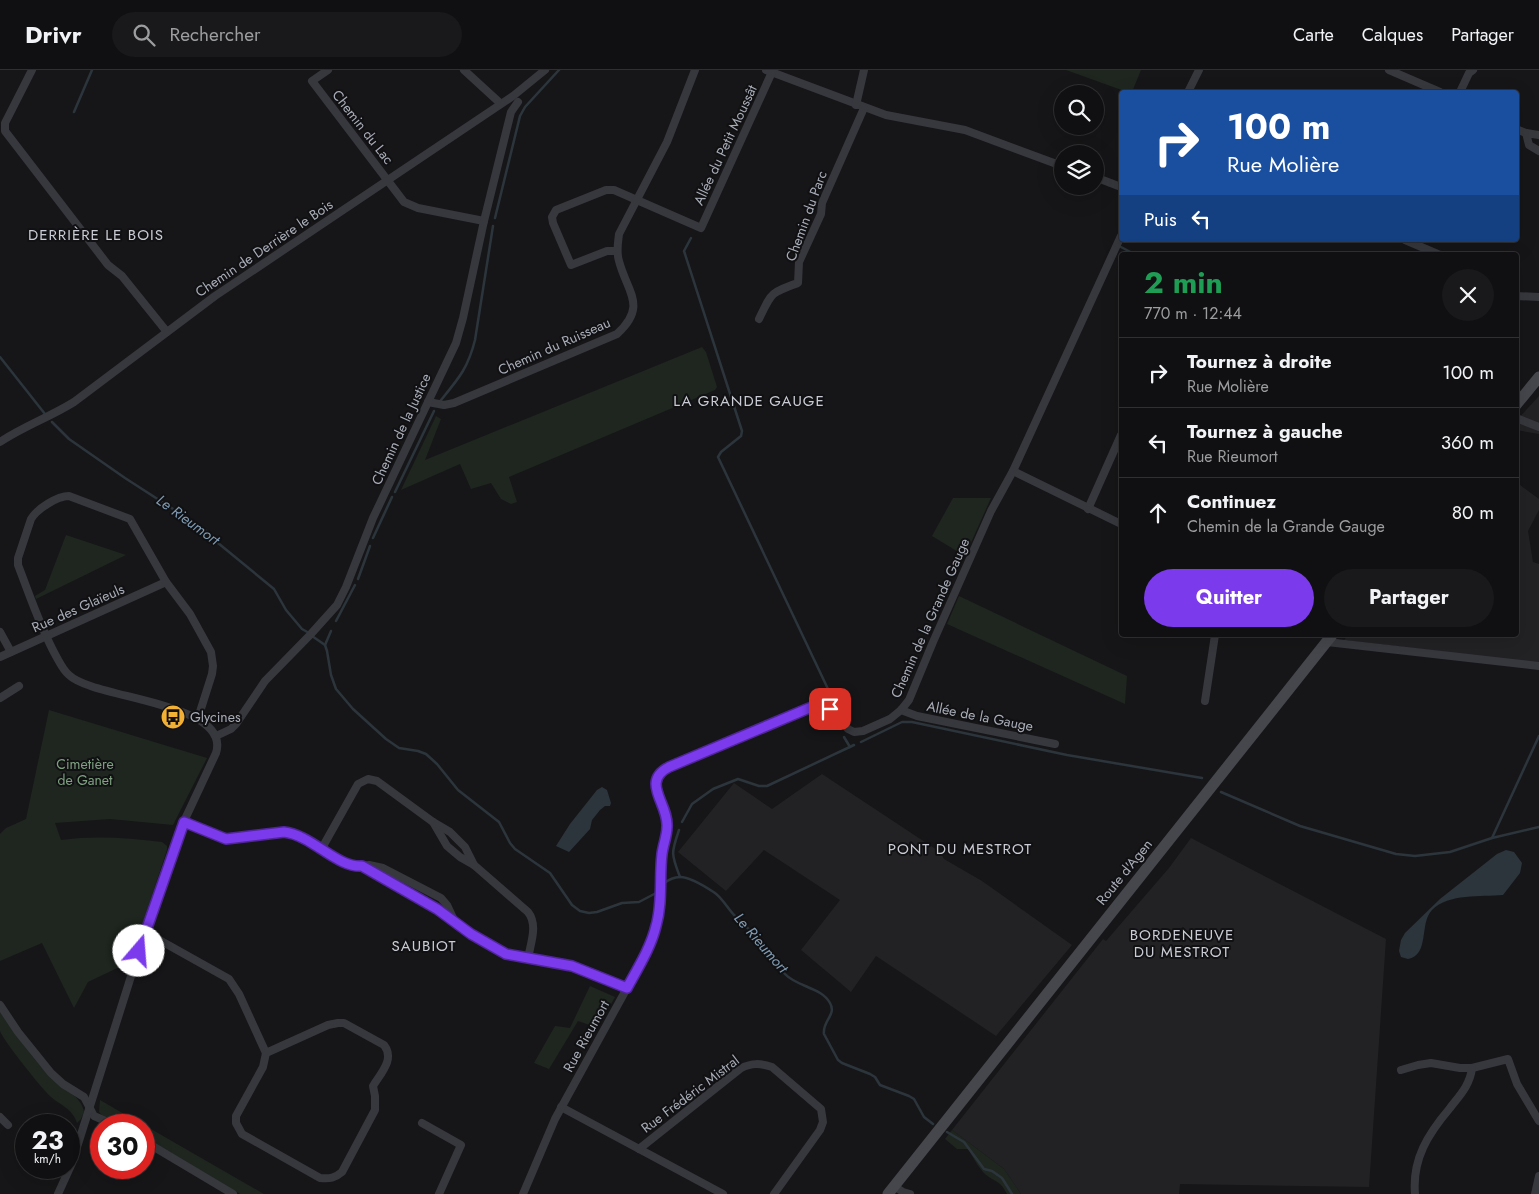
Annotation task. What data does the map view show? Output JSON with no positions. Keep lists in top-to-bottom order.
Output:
{
  "streets": {
    "main road": ["Route d'Agen"],
    "street": [
      "Chemin du Lac",
      "Allée du Petit Moussât",
      "Chemin du Parc",
      "Chemin de Derrière le Bois",
      "Chemin du Ruisseau",
      "Chemin de la Justice",
      "Rue des Glaïeuls",
      "Chemin de la Grande Gauge",
      "Allée de la Gauge",
      "Rue Rieumort",
      "Rue Frédéric Mistral"
    ]
  },
  "crossings": [
    ["Chemin du Lac", "Chemin de Derrière le Bois"],
    ["Chemin du Ruisseau", "Chemin de la Justice"],
    ["Chemin de la Grande Gauge", "Allée de la Gauge"],
    ["Chemin de la Grande Gauge", "Rue Rieumort"]
  ],
  "districts": [
    "DERRIÈRE LE BOIS",
    "LA GRANDE GAUGE",
    "PONT DU MESTROT",
    "BORDENEUVE DU MESTROT",
    "SAUBIOT"
  ],
  "water": ["Le Rieumort"],
  "parks": ["Cimetière de Ganet"],
  "places": {
    "bus stop": ["Glycines"]
  },
  "page": {
    "header": "Drivr",
    "search": "Rechercher",
    "nav": ["Carte", "Calques", "Partager"],
    "turn": ["100 m", "Rue Molière"],
    "then": "Puis",
    "heading": ["2 min", "770 m · 12:44"],
    "list": [
      {
        "name": "Tournez à droite",
        "note": "Rue Molière",
        "value": "100 m"
      },
      {
        "name": "Tournez à gauche",
        "note": "Rue Rieumort",
        "value": "360 m"
      },
      {
        "name": "Continuez",
        "note": "Chemin de la Grande Gauge",
        "value": "80 m"
      }
    ],
    "buttons": ["Quitter", "Partager"],
    "speed": "23 km/h",
    "limit": "30"
  }
}
